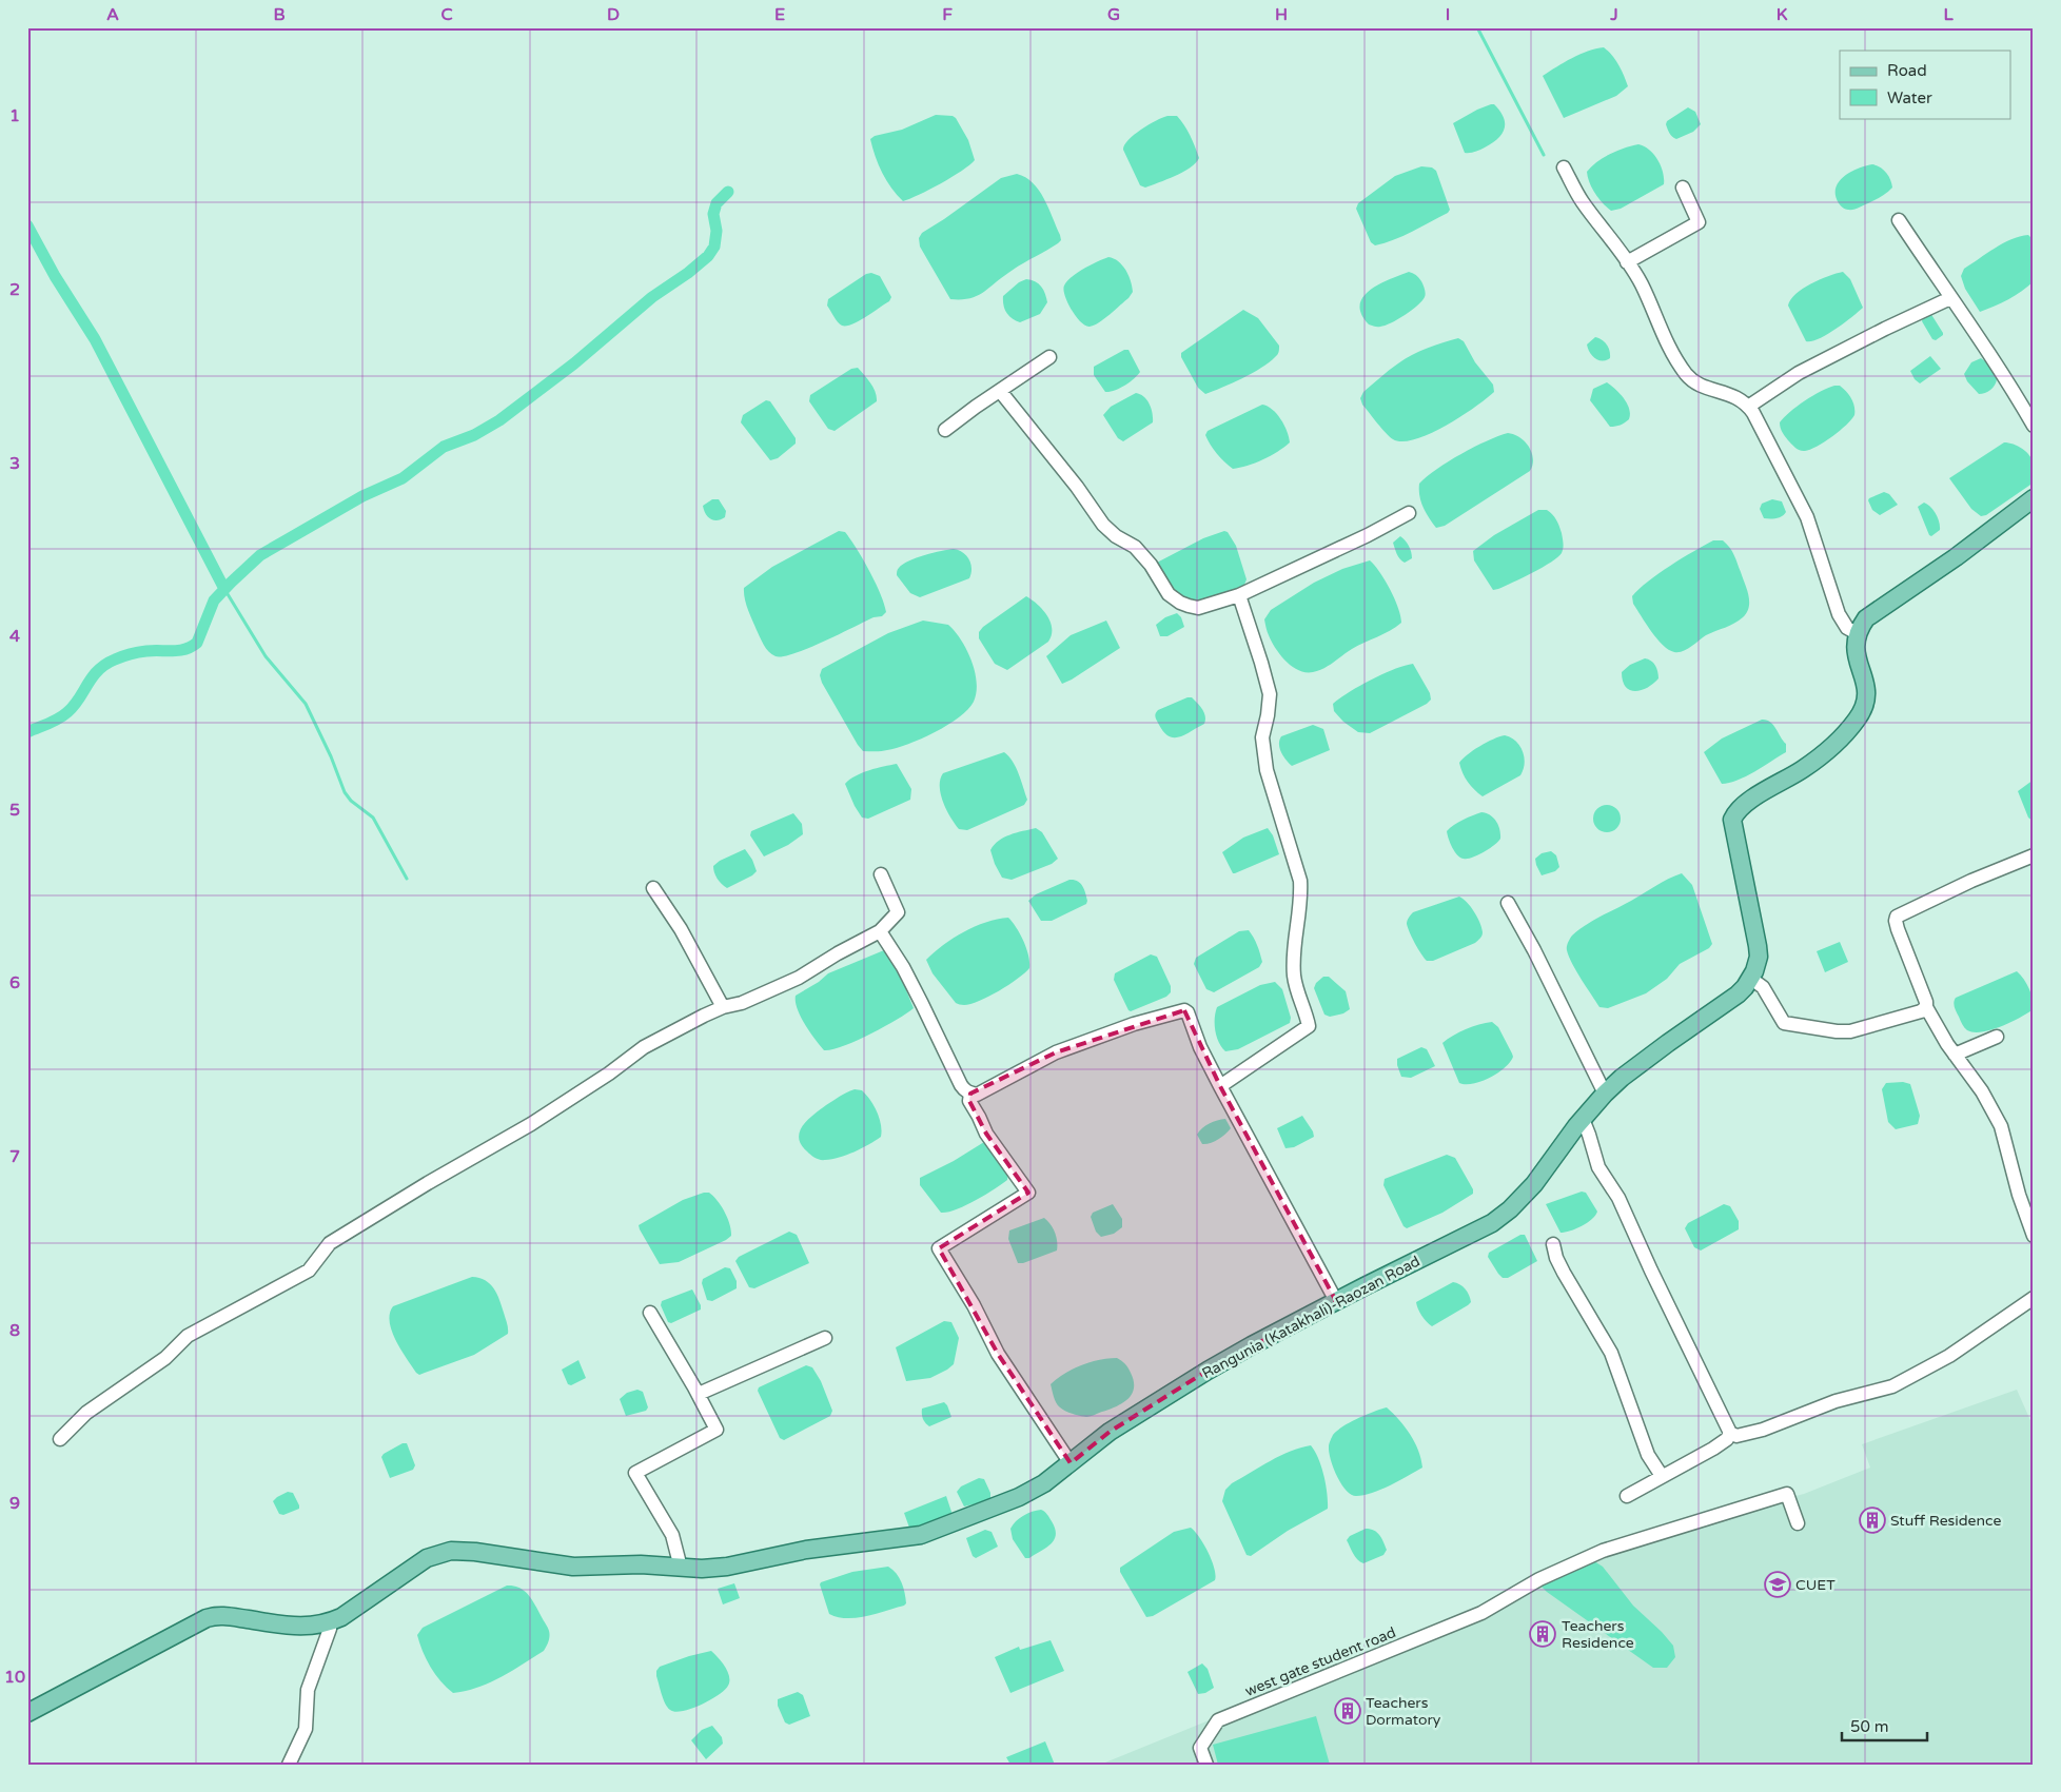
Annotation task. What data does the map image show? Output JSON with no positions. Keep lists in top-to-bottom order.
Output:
{
  "streets": {
    "main road": ["Rangunia (Katakhali)-Raozan Road"],
    "street": ["west gate student road"]
  },
  "places": {
    "building": ["Stuff Residence", "Teachers Residence", "Teachers Dormatory"],
    "school or university": ["CUET"]
  },
  "legend": ["Road", "Water"],
  "scale_bar": "50 m",
  "grid": {
    "columns": [
      "A",
      "B",
      "C",
      "D",
      "E",
      "F",
      "G",
      "H",
      "I",
      "J",
      "K",
      "L"
    ],
    "rows": [
      "1",
      "2",
      "3",
      "4",
      "5",
      "6",
      "7",
      "8",
      "9",
      "10"
    ]
  }
}
